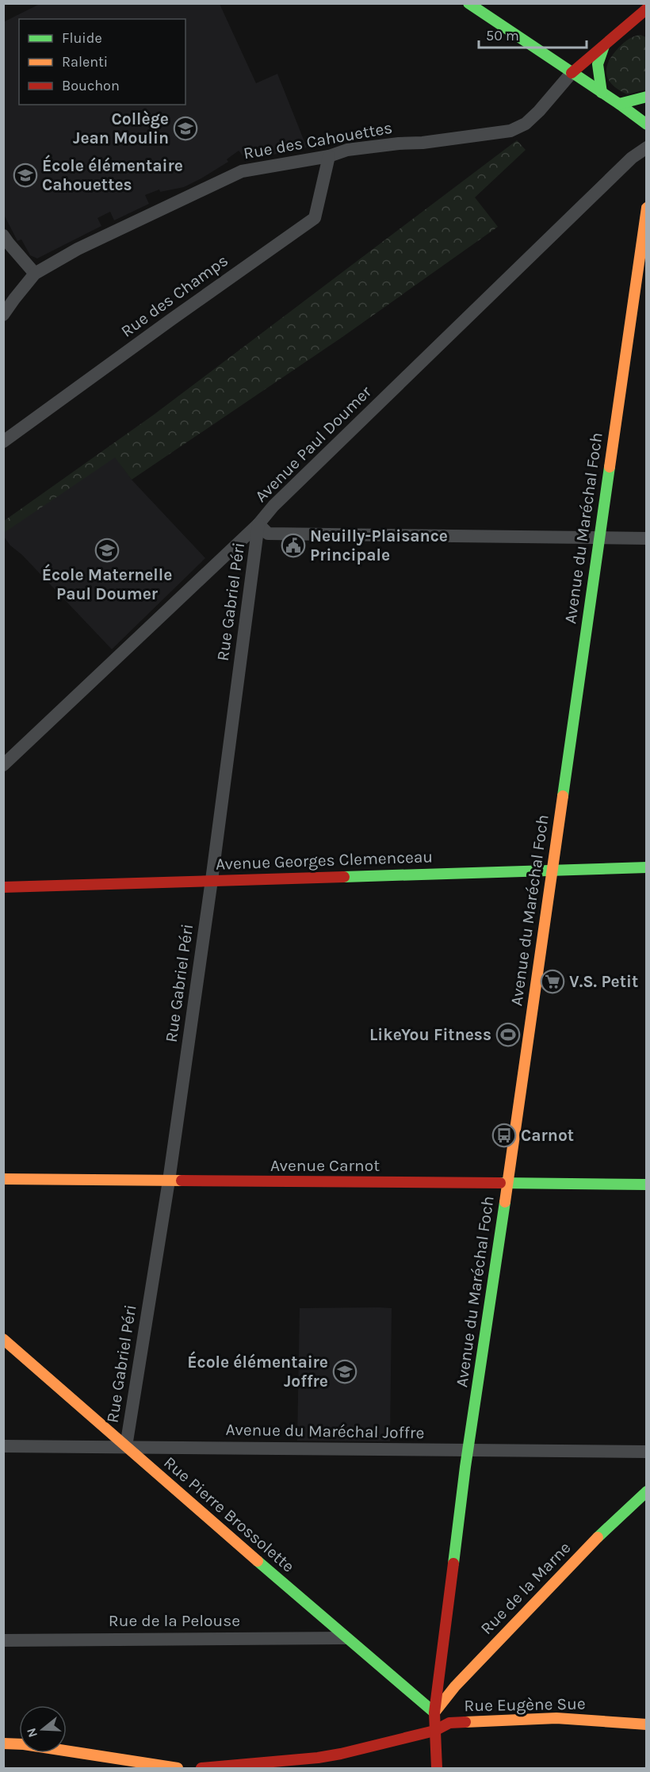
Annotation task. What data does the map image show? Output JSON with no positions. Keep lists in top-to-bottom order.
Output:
{
  "streets": {
    "street": [
      "Rue des Cahouettes",
      "Rue des Champs",
      "Avenue Paul Doumer",
      "Avenue du Maréchal Foch",
      "Rue Gabriel Péri",
      "Avenue Georges Clemenceau",
      "Avenue Carnot",
      "Avenue du Maréchal Joffre",
      "Rue Pierre Brossolette",
      "Rue de la Marne",
      "Rue de la Pelouse",
      "Rue Eugène Sue"
    ]
  },
  "crossings": [
    ["Rue des Cahouettes", "Rue des Champs"],
    ["Avenue Paul Doumer", "Rue Gabriel Péri"],
    ["Avenue du Maréchal Foch", "Avenue Georges Clemenceau"],
    ["Avenue du Maréchal Foch", "Avenue Carnot"],
    ["Avenue du Maréchal Foch", "Avenue du Maréchal Joffre"],
    ["Avenue du Maréchal Foch", "Rue Pierre Brossolette"],
    ["Avenue du Maréchal Foch", "Rue de la Marne"],
    ["Avenue du Maréchal Foch", "Rue Eugène Sue"],
    ["Rue Gabriel Péri", "Avenue Georges Clemenceau"],
    ["Rue Gabriel Péri", "Avenue Carnot"],
    ["Rue Gabriel Péri", "Avenue du Maréchal Joffre"],
    ["Rue Gabriel Péri", "Rue Pierre Brossolette"],
    ["Avenue du Maréchal Joffre", "Rue Pierre Brossolette"],
    ["Rue Pierre Brossolette", "Rue de la Marne"],
    ["Rue Pierre Brossolette", "Rue de la Pelouse"]
  ],
  "places": {
    "school or university": [
      "Collège Jean Moulin",
      "École élémentaire Cahouettes",
      "École Maternelle Paul Doumer",
      "École élémentaire Joffre"
    ],
    "public building": ["Neuilly-Plaisance Principale"],
    "supermarket": ["V.S. Petit"],
    "sports": ["LikeYou Fitness"],
    "bus stop": ["Carnot"]
  },
  "legend": ["Fluide", "Ralenti", "Bouchon"],
  "scale_bar": "50 m",
  "north": "left"
}
